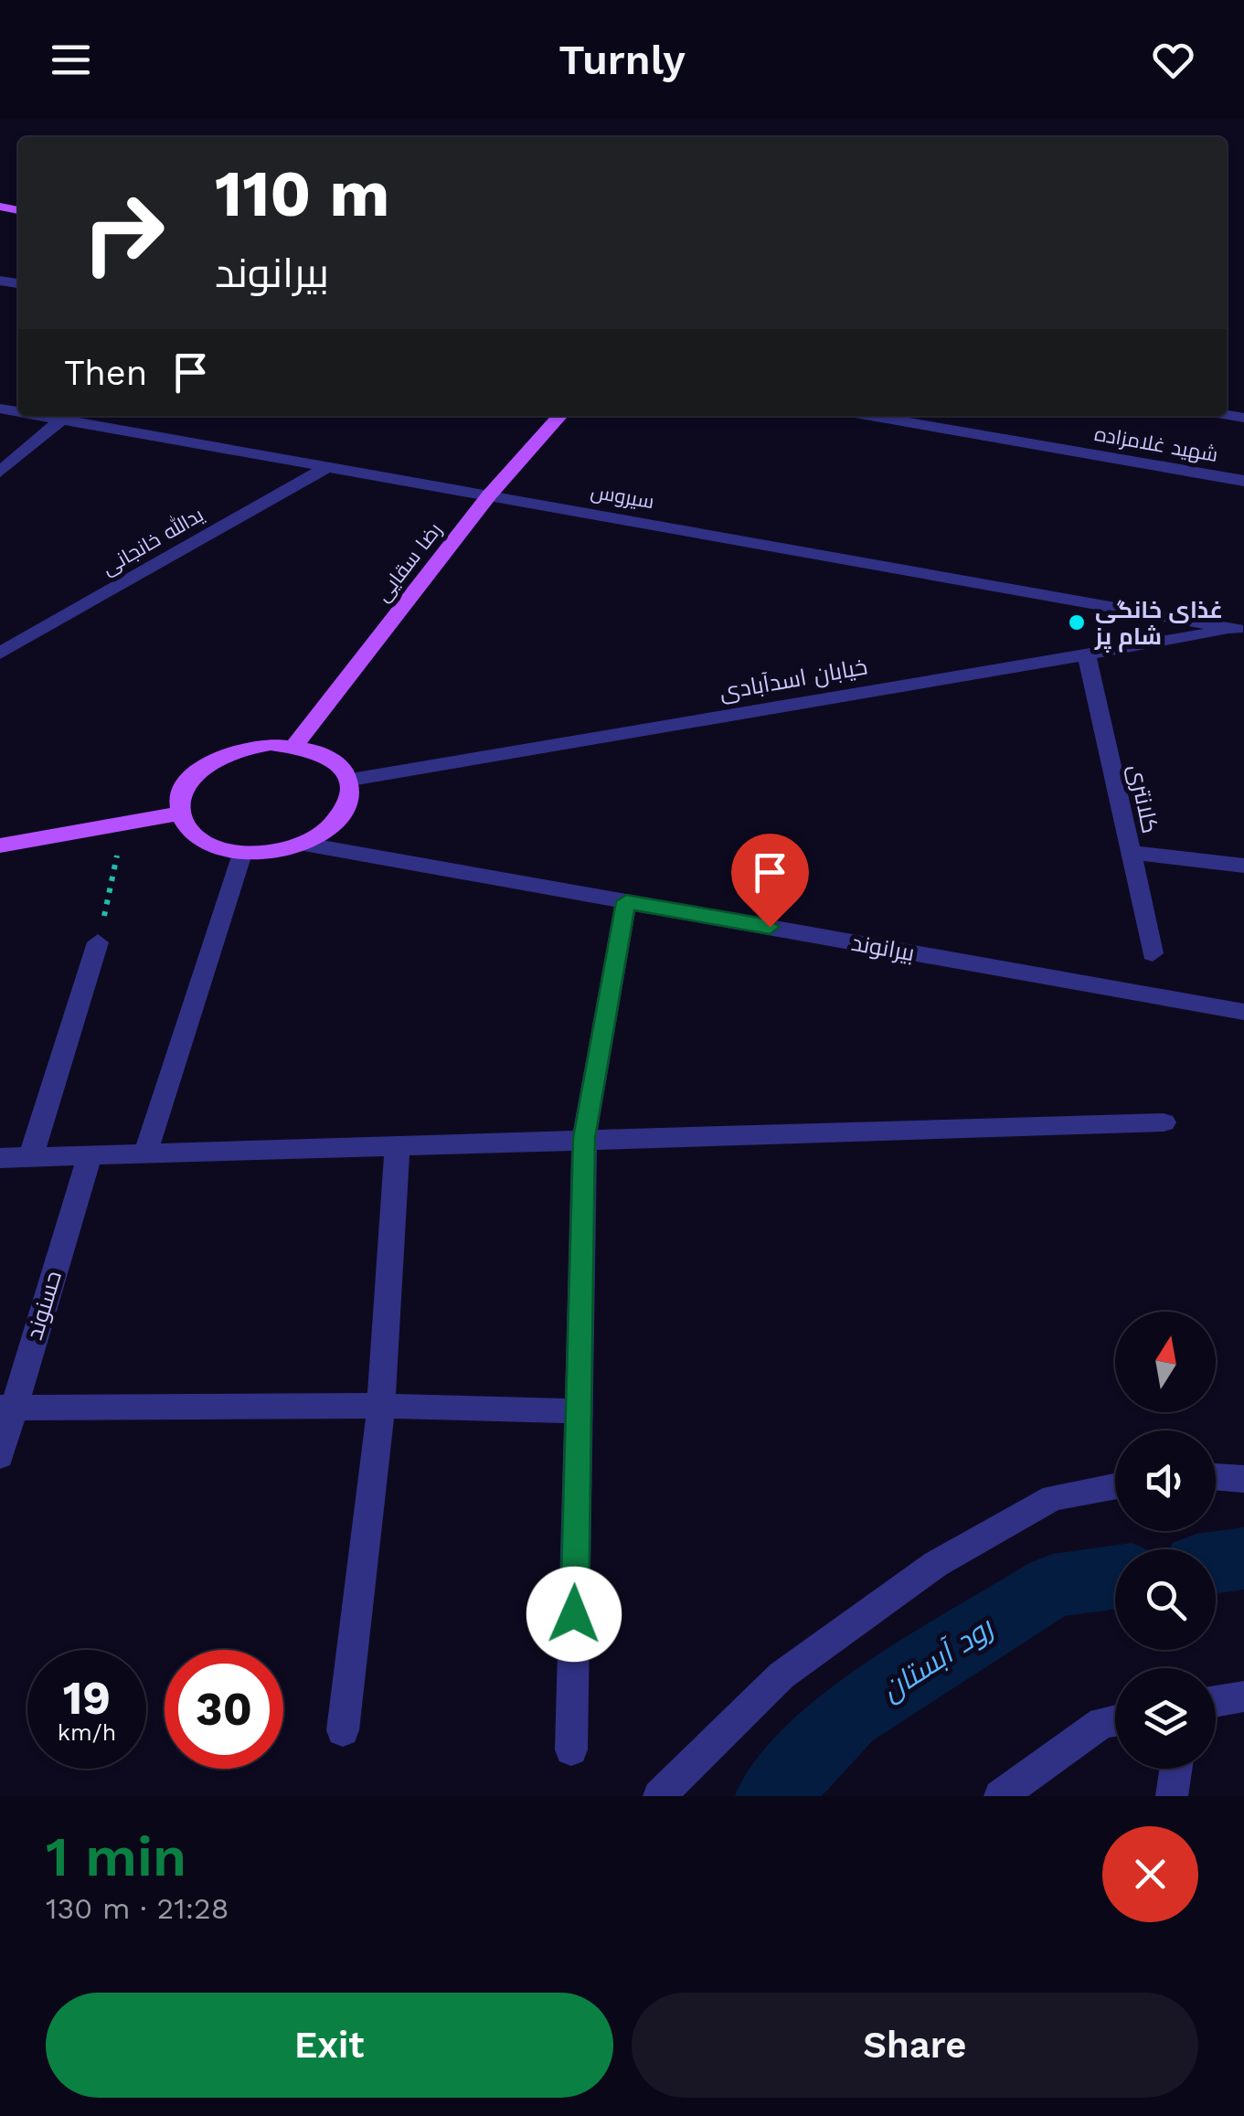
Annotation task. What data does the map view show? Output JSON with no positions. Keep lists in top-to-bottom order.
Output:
{
  "streets": {
    "main road": ["رضا سقایی"],
    "street": [
      "شهید غلامزاده",
      "سیروس",
      "یدالله خانجانی",
      "خیابان اسدآبادی",
      "کلانتری",
      "بیرانوند",
      "حسنوند"
    ]
  },
  "crossings": [
    ["سیروس", "یدالله خانجانی"],
    ["سیروس", "رضا سقایی"],
    ["سیروس", "خیابان اسدآبادی"],
    ["رضا سقایی", "خیابان اسدآبادی"],
    ["رضا سقایی", "بیرانوند"],
    ["خیابان اسدآبادی", "کلانتری"],
    ["خیابان اسدآبادی", "بیرانوند"]
  ],
  "water": ["رود آبستان"],
  "places": ["غذای خانگی شام پز"],
  "north": "top",
  "page": {
    "header": "Turnly",
    "turn": ["110 m", "بیرانوند"],
    "then": "Then",
    "speed": "19 km/h",
    "limit": "30",
    "heading": ["1 min", "130 m · 21:28"],
    "buttons": ["Exit", "Share"]
  }
}
